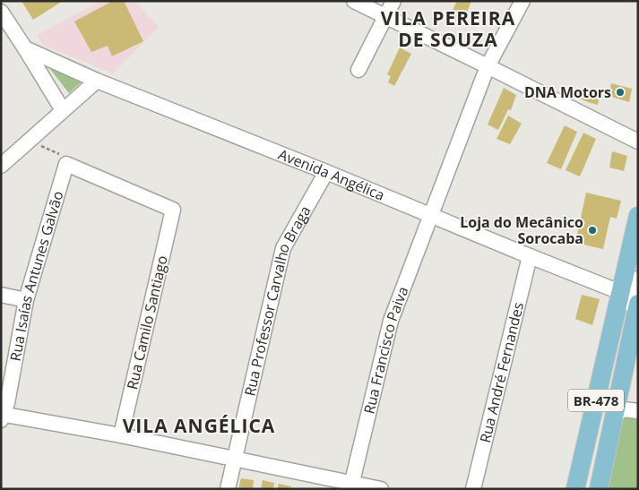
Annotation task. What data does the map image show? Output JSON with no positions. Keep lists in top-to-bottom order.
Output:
{
  "streets": {
    "main road": ["BR-478"],
    "street": [
      "Avenida Angélica",
      "Rua Isaías Antunes Galvão",
      "Rua Professor Carvalho Braga",
      "Rua Camilo Santiago",
      "Rua Francisco Paiva",
      "Rua André Fernandes"
    ]
  },
  "crossings": [
    ["Avenida Angélica", "Rua Professor Carvalho Braga"],
    ["Avenida Angélica", "Rua Francisco Paiva"],
    ["Avenida Angélica", "Rua André Fernandes"],
    ["Avenida Angélica", "BR-478"],
    ["Rua Isaías Antunes Galvão", "Rua Camilo Santiago"]
  ],
  "districts": ["VILA PEREIRA DE SOUZA", "VILA ANGÉLICA"],
  "places": ["DNA Motors", "Loja do Mecânico Sorocaba"]
}
